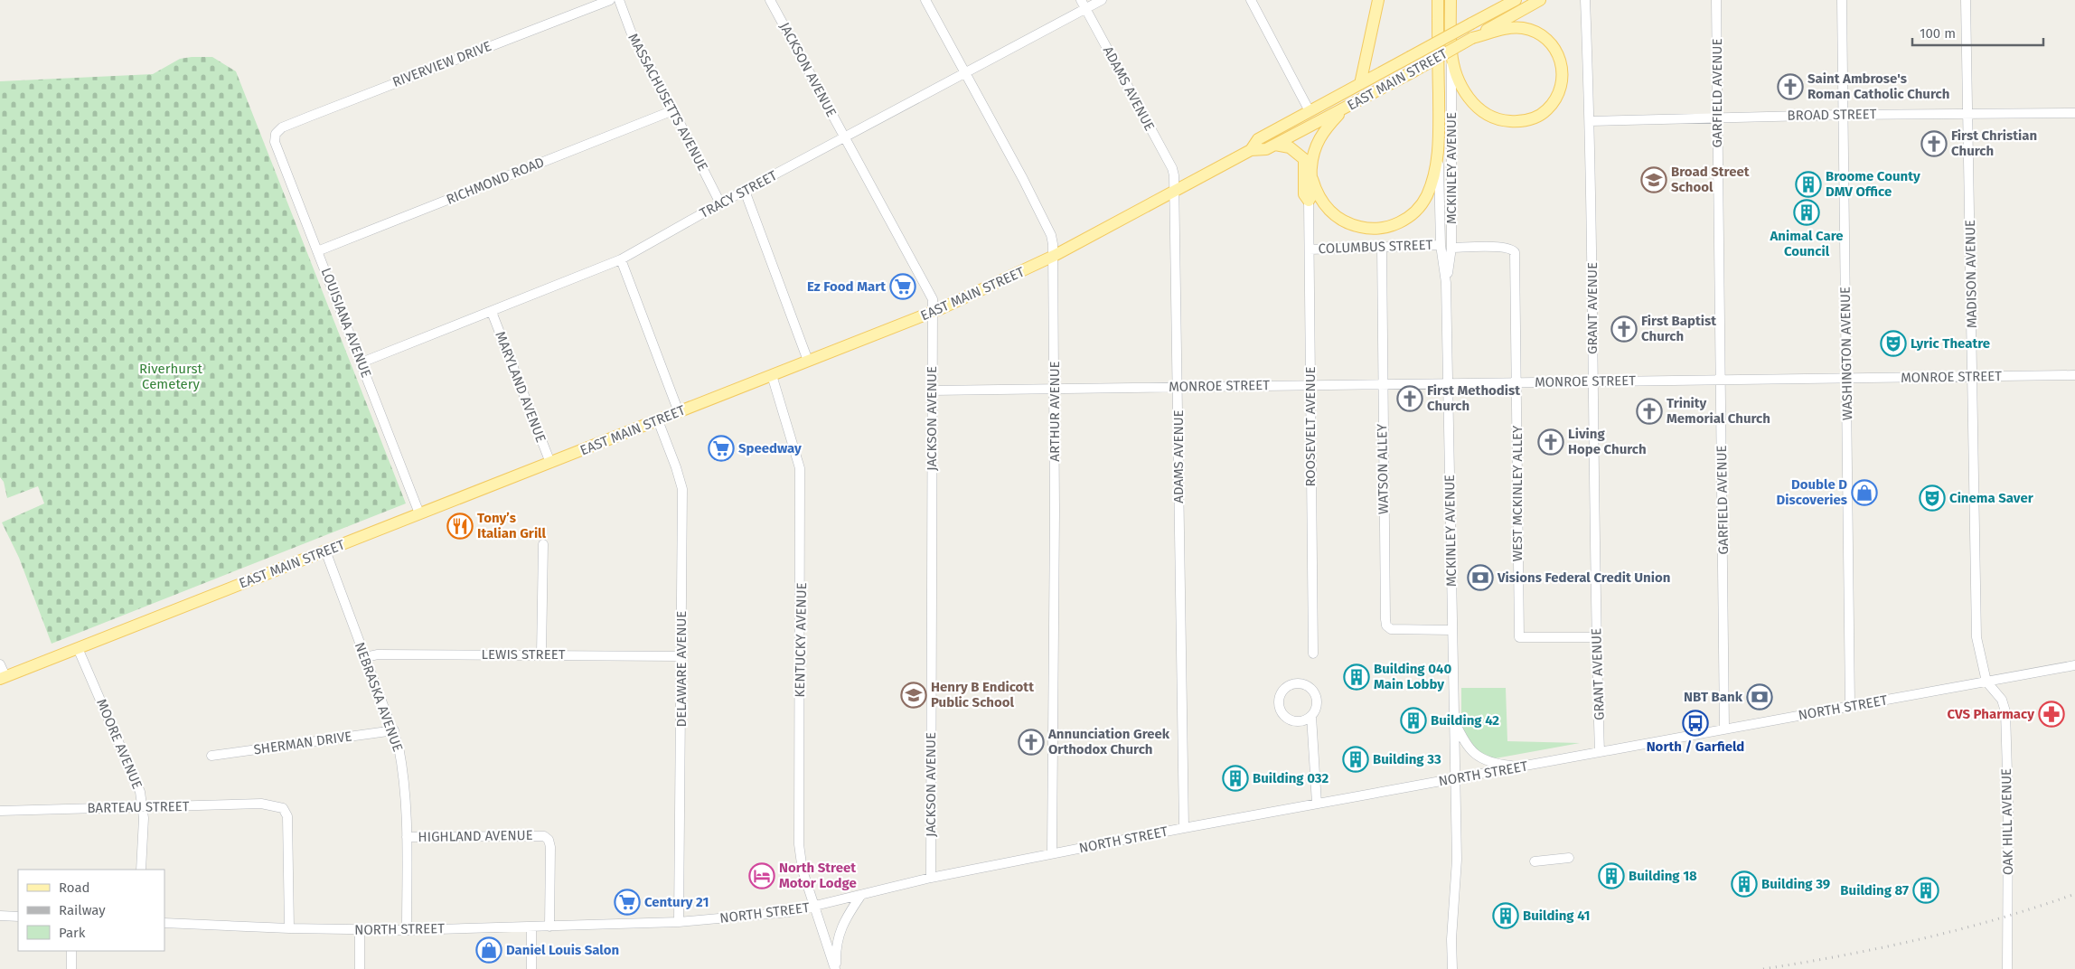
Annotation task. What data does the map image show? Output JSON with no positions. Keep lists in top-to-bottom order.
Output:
{
  "streets": {
    "main road": ["EAST MAIN STREET"],
    "street": [
      "RIVERVIEW DRIVE",
      "JACKSON AVENUE",
      "ADAMS AVENUE",
      "GARFIELD AVENUE",
      "MASSACHUSETTS AVENUE",
      "BROAD STREET",
      "MCKINLEY AVENUE",
      "RICHMOND ROAD",
      "TRACY STREET",
      "COLUMBUS STREET",
      "MADISON AVENUE",
      "GRANT AVENUE",
      "LOUISIANA AVENUE",
      "WASHINGTON AVENUE",
      "MONROE STREET",
      "MARYLAND AVENUE",
      "ARTHUR AVENUE",
      "ROOSEVELT AVENUE",
      "WATSON ALLEY",
      "WEST MCKINLEY ALLEY",
      "KENTUCKY AVENUE",
      "LEWIS STREET",
      "DELAWARE AVENUE",
      "NEBRASKA AVENUE",
      "NORTH STREET",
      "SHERMAN DRIVE",
      "MOORE AVENUE",
      "BARTEAU STREET",
      "OAK HILL AVENUE",
      "HIGHLAND AVENUE"
    ]
  },
  "crossings": [
    ["RIVERVIEW DRIVE", "LOUISIANA AVENUE"],
    ["JACKSON AVENUE", "EAST MAIN STREET"],
    ["JACKSON AVENUE", "TRACY STREET"],
    ["JACKSON AVENUE", "MONROE STREET"],
    ["JACKSON AVENUE", "NORTH STREET"],
    ["EAST MAIN STREET", "ADAMS AVENUE"],
    ["EAST MAIN STREET", "LOUISIANA AVENUE"],
    ["EAST MAIN STREET", "MARYLAND AVENUE"],
    ["EAST MAIN STREET", "ARTHUR AVENUE"],
    ["EAST MAIN STREET", "KENTUCKY AVENUE"],
    ["EAST MAIN STREET", "DELAWARE AVENUE"],
    ["EAST MAIN STREET", "NEBRASKA AVENUE"],
    ["EAST MAIN STREET", "MOORE AVENUE"],
    ["ADAMS AVENUE", "TRACY STREET"],
    ["ADAMS AVENUE", "MONROE STREET"],
    ["ADAMS AVENUE", "NORTH STREET"],
    ["GARFIELD AVENUE", "BROAD STREET"],
    ["GARFIELD AVENUE", "MONROE STREET"],
    ["GARFIELD AVENUE", "NORTH STREET"],
    ["MASSACHUSETTS AVENUE", "RICHMOND ROAD"],
    ["MASSACHUSETTS AVENUE", "TRACY STREET"],
    ["BROAD STREET", "MADISON AVENUE"],
    ["BROAD STREET", "GRANT AVENUE"],
    ["BROAD STREET", "WASHINGTON AVENUE"],
    ["MCKINLEY AVENUE", "COLUMBUS STREET"],
    ["MCKINLEY AVENUE", "MONROE STREET"],
    ["MCKINLEY AVENUE", "WATSON ALLEY"],
    ["MCKINLEY AVENUE", "WEST MCKINLEY ALLEY"],
    ["MCKINLEY AVENUE", "NORTH STREET"],
    ["RICHMOND ROAD", "LOUISIANA AVENUE"],
    ["TRACY STREET", "LOUISIANA AVENUE"],
    ["TRACY STREET", "MARYLAND AVENUE"],
    ["TRACY STREET", "ARTHUR AVENUE"],
    ["COLUMBUS STREET", "ROOSEVELT AVENUE"],
    ["COLUMBUS STREET", "WATSON ALLEY"],
    ["MADISON AVENUE", "MONROE STREET"],
    ["MADISON AVENUE", "NORTH STREET"],
    ["MADISON AVENUE", "OAK HILL AVENUE"],
    ["GRANT AVENUE", "MONROE STREET"],
    ["GRANT AVENUE", "WEST MCKINLEY ALLEY"],
    ["GRANT AVENUE", "NORTH STREET"],
    ["WASHINGTON AVENUE", "MONROE STREET"],
    ["WASHINGTON AVENUE", "NORTH STREET"],
    ["MONROE STREET", "ARTHUR AVENUE"],
    ["MONROE STREET", "ROOSEVELT AVENUE"],
    ["MONROE STREET", "WATSON ALLEY"],
    ["MONROE STREET", "WEST MCKINLEY ALLEY"],
    ["ARTHUR AVENUE", "NORTH STREET"],
    ["KENTUCKY AVENUE", "NORTH STREET"],
    ["LEWIS STREET", "DELAWARE AVENUE"],
    ["LEWIS STREET", "NEBRASKA AVENUE"],
    ["DELAWARE AVENUE", "NORTH STREET"],
    ["NEBRASKA AVENUE", "NORTH STREET"],
    ["NEBRASKA AVENUE", "SHERMAN DRIVE"],
    ["NEBRASKA AVENUE", "HIGHLAND AVENUE"],
    ["NORTH STREET", "BARTEAU STREET"],
    ["NORTH STREET", "OAK HILL AVENUE"],
    ["NORTH STREET", "HIGHLAND AVENUE"],
    ["MOORE AVENUE", "BARTEAU STREET"]
  ],
  "parks": ["Riverhurst Cemetery"],
  "places": {
    "church": [
      "Saint Ambrose's Roman Catholic Church",
      "First Christian Church",
      "First Baptist Church",
      "First Methodist Church",
      "Trinity Memorial Church",
      "Living Hope Church",
      "Annunciation Greek Orthodox Church"
    ],
    "school or university": ["Broad Street School", "Henry B Endicott Public School"],
    "building": [
      "Broome County DMV Office",
      "Animal Care Council",
      "Building 040 Main Lobby",
      "Building 42",
      "Building 33",
      "Building 032",
      "Building 18",
      "Building 39",
      "Building 87",
      "Building 41"
    ],
    "supermarket": ["Ez Food Mart", "Speedway", "Century 21"],
    "theatre": ["Lyric Theatre", "Cinema Saver"],
    "shop": ["Double D Discoveries", "Daniel Louis Salon"],
    "restaurant": ["Tony’s Italian Grill"],
    "bank": ["Visions Federal Credit Union", "NBT Bank"],
    "pharmacy": ["CVS Pharmacy"],
    "bus stop": ["North / Garfield"],
    "hotel": ["North Street Motor Lodge"]
  },
  "legend": ["Road", "Railway", "Park"],
  "scale_bar": "100 m"
}
